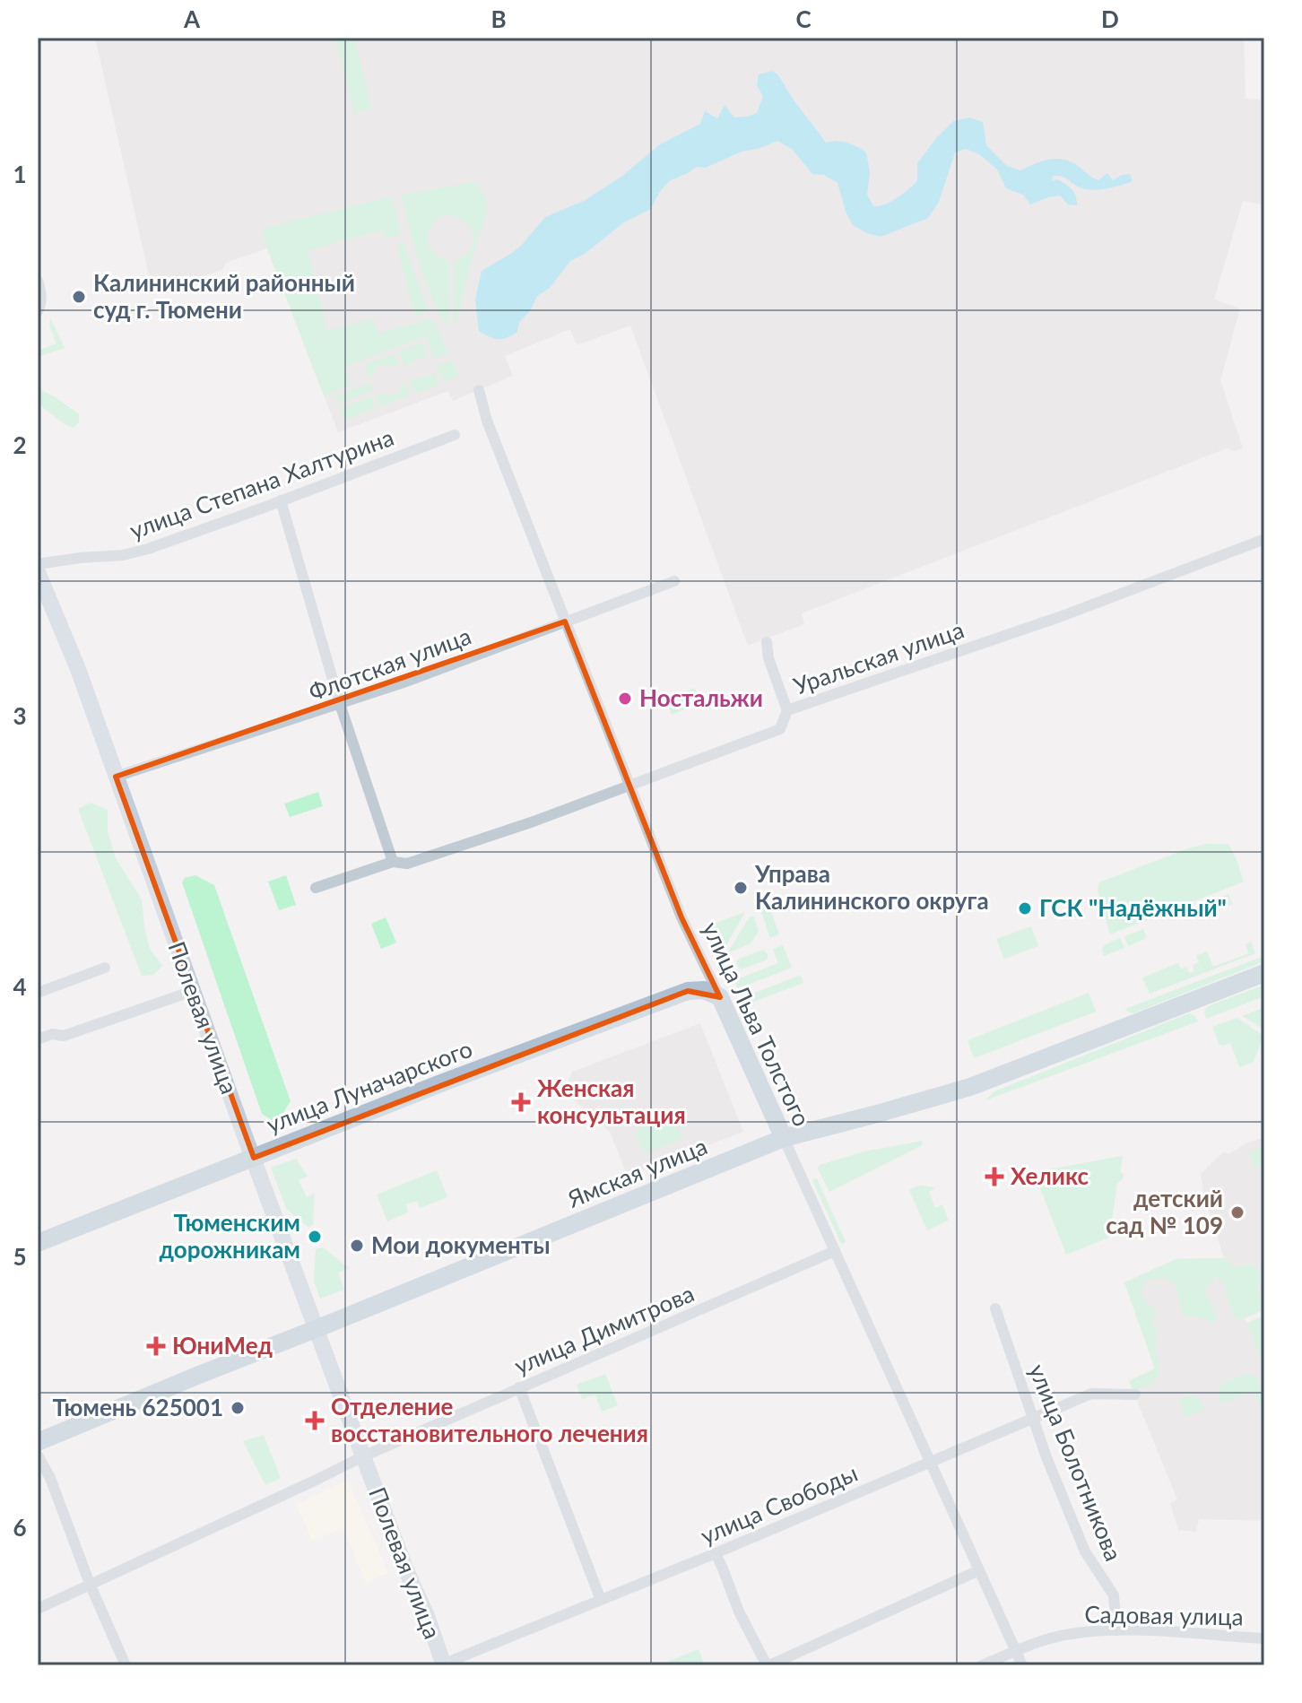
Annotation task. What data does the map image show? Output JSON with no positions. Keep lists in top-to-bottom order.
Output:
{
  "streets": {
    "main road": ["улица Льва Толстого", "улица Луначарского", "Ямская улица"],
    "street": [
      "улица Степана Халтурина",
      "Уральская улица",
      "Флотская улица",
      "Полевая улица",
      "улица Димитрова",
      "улица Болотникова",
      "улица Свободы",
      "Садовая улица"
    ]
  },
  "crossings": [
    ["Уральская улица", "улица Льва Толстого"],
    ["Флотская улица", "Полевая улица"],
    ["Флотская улица", "улица Льва Толстого"],
    ["Полевая улица", "улица Луначарского"],
    ["Полевая улица", "Ямская улица"],
    ["Полевая улица", "улица Димитрова"],
    ["Полевая улица", "улица Свободы"],
    ["улица Льва Толстого", "улица Луначарского"],
    ["улица Льва Толстого", "Ямская улица"],
    ["улица Льва Толстого", "улица Димитрова"],
    ["улица Льва Толстого", "улица Свободы"],
    ["улица Льва Толстого", "Садовая улица"],
    ["улица Болотникова", "улица Свободы"],
    ["улица Болотникова", "Садовая улица"]
  ],
  "places": {
    "other": [
      "Калининский районный суд г. Тюмени",
      "Ностальжи",
      "Управа Калининского округа",
      "ГСК \"Надёжный\"",
      "детский сад № 109",
      "Тюменским дорожникам",
      "Мои документы",
      "Тюмень 625001"
    ],
    "health": [
      "Женская консультация",
      "Хеликс",
      "ЮниМед",
      "Отделение восстановительного лечения"
    ]
  },
  "grid": {
    "columns": [
      "A",
      "B",
      "C",
      "D"
    ],
    "rows": [
      "1",
      "2",
      "3",
      "4",
      "5",
      "6"
    ]
  }
}
